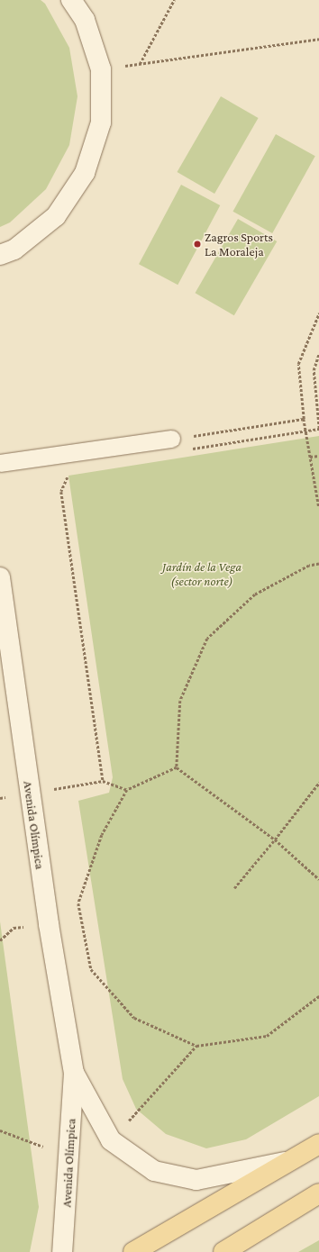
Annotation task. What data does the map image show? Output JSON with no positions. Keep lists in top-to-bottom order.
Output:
{
  "streets": {
    "street": ["Avenida Olímpica"]
  },
  "parks": ["Jardín de la Vega (sector norte)"],
  "places": ["Zagros Sports La Moraleja"]
}
